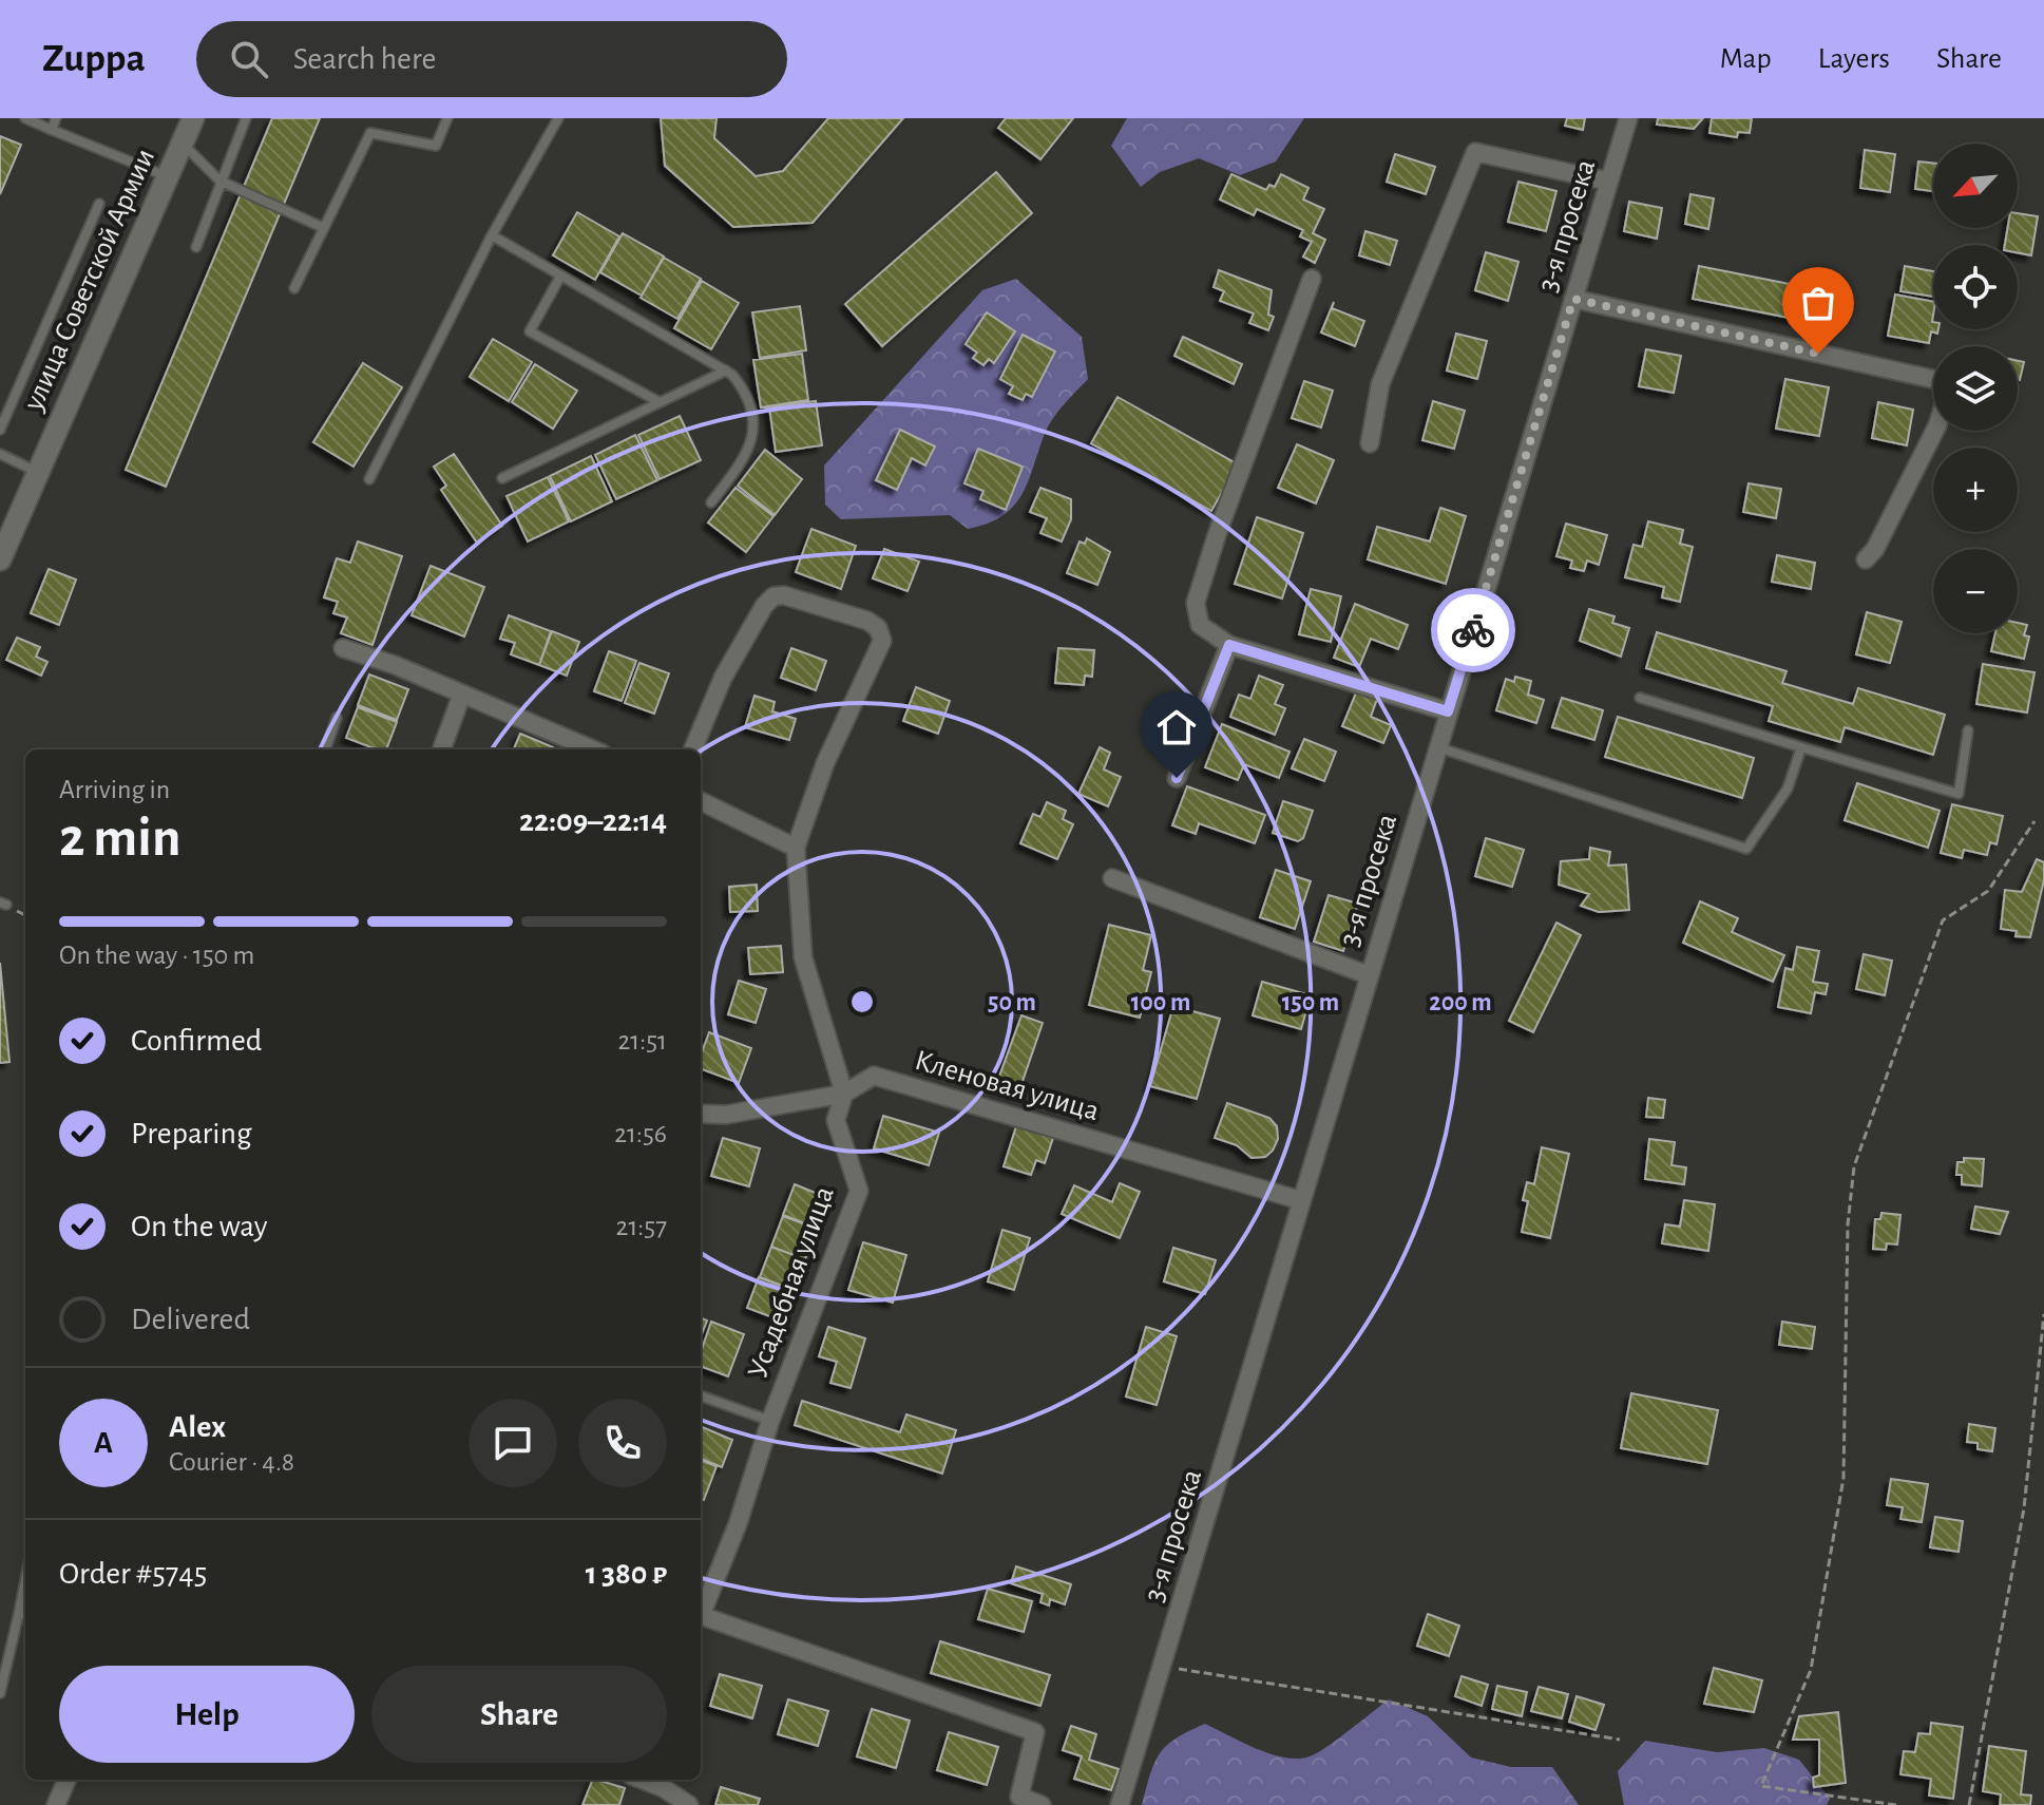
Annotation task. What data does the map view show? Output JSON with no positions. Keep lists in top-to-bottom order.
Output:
{
  "streets": {
    "street": [
      "3-я просека",
      "улица Советской Армии",
      "Кленовая улица",
      "Усадебная улица"
    ]
  },
  "crossings": [
    ["3-я просека", "Кленовая улица"],
    ["Кленовая улица", "Усадебная улица"]
  ],
  "north": "bottom left",
  "page": {
    "header": "Zuppa",
    "search": "Search here",
    "nav": ["Map", "Layers", "Share"],
    "map_buttons": ["+", "−"],
    "heading": ["2 min", "Arriving in", "22:09–22:14"],
    "panel": [
      "Alex",
      "Courier · 4.8",
      "Order #5745",
      "1 380 ₽"
    ],
    "bar": "On the way · 150 m",
    "list": [
      ["Confirmed", "21:51"],
      ["Preparing", "21:56"],
      ["On the way", "21:57"],
      "Delivered"
    ],
    "round": "A",
    "buttons": ["Help", "Share"]
  },
  "rings": [
    "50 m",
    "100 m",
    "150 m",
    "200 m"
  ]
}
